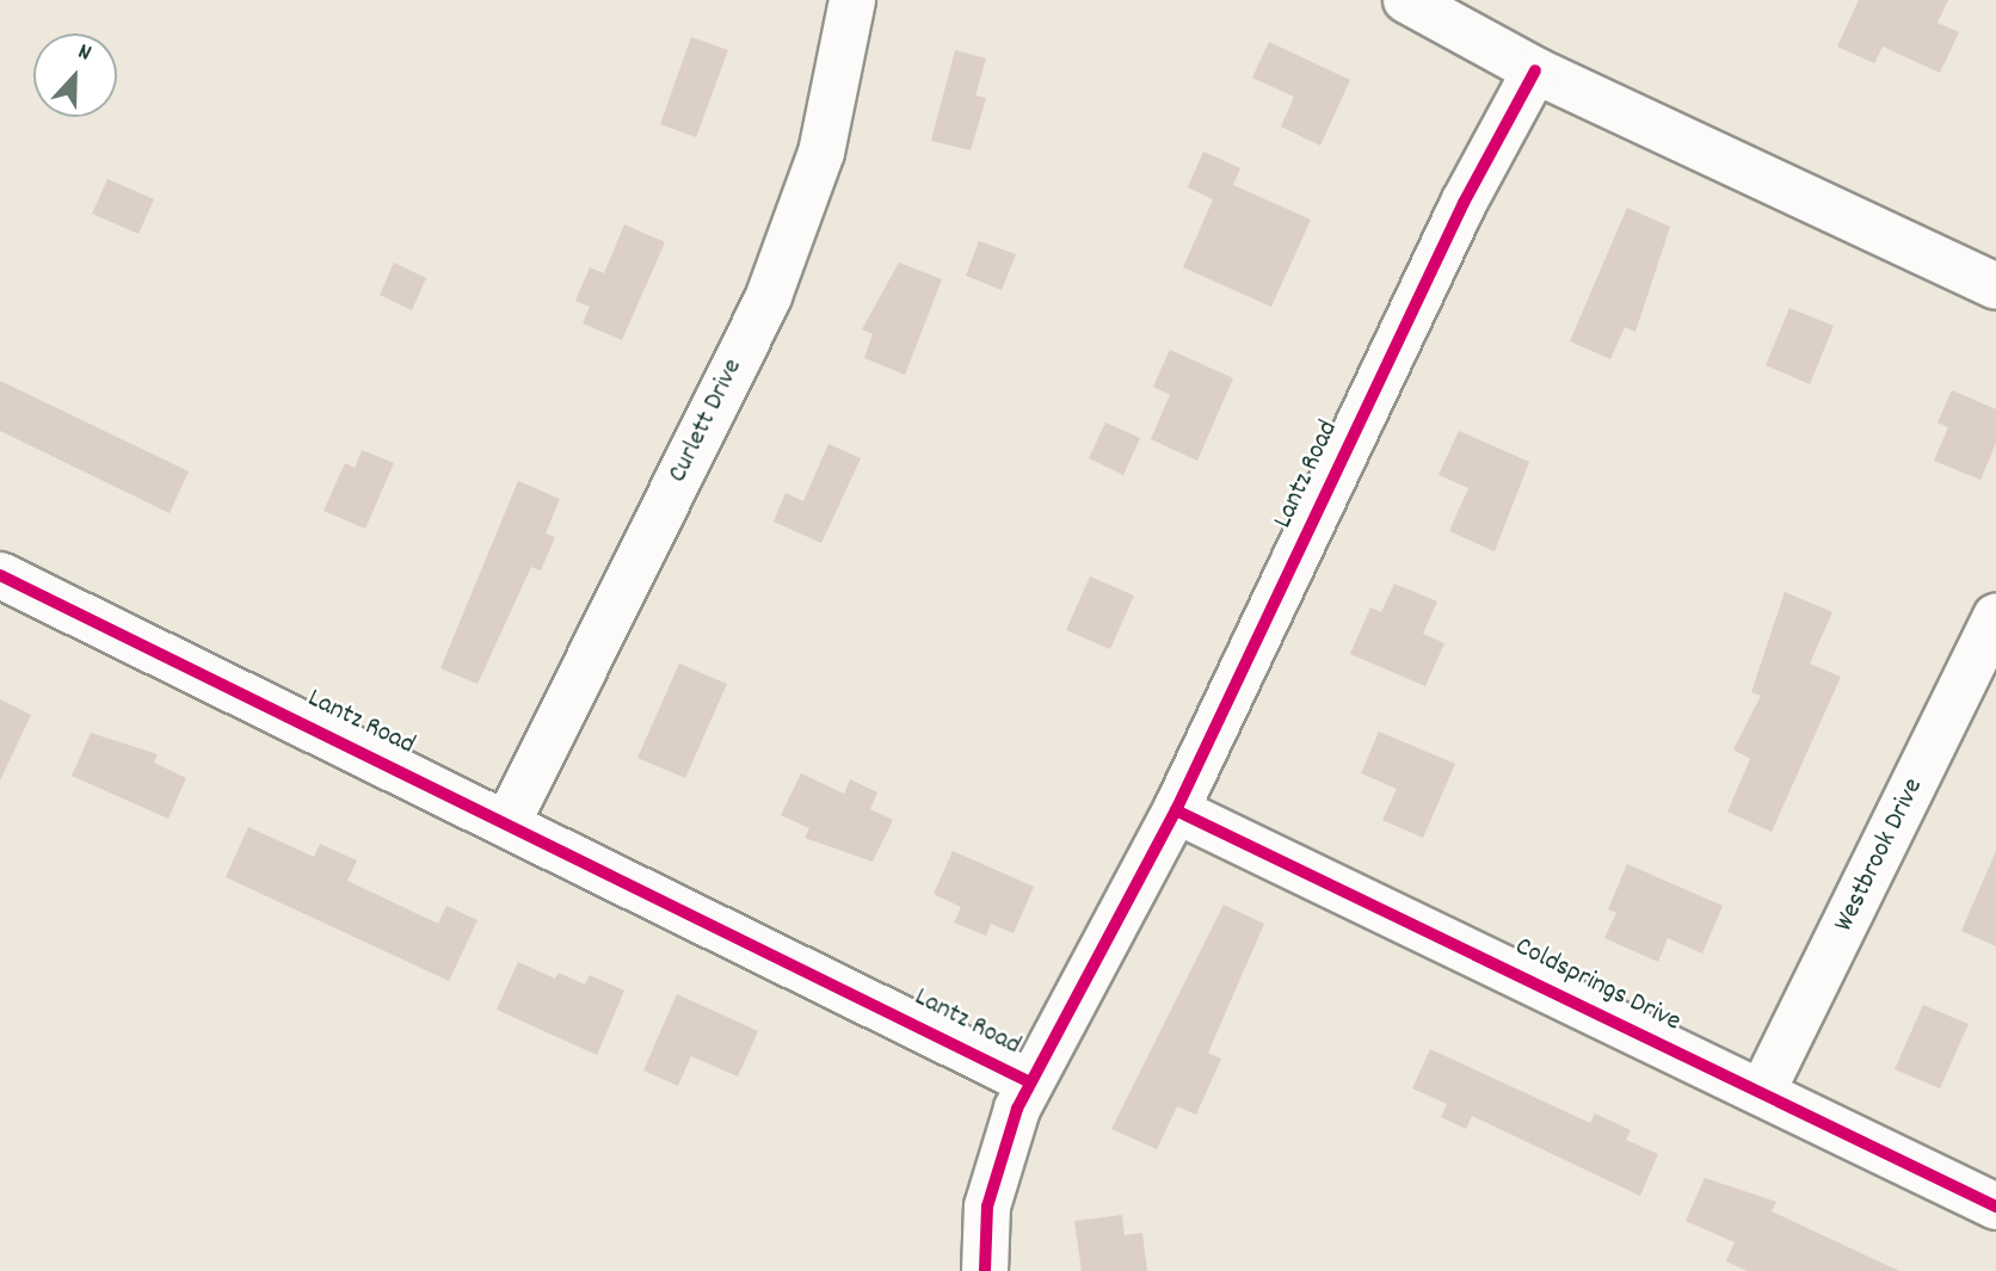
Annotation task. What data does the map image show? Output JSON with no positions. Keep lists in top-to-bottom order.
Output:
{
  "streets": {
    "street": [
      "Curlett Drive",
      "Lantz Road",
      "Westbrook Drive",
      "Coldsprings Drive"
    ]
  },
  "crossings": [
    ["Curlett Drive", "Lantz Road"],
    ["Lantz Road", "Coldsprings Drive"],
    ["Westbrook Drive", "Coldsprings Drive"]
  ],
  "north": "top"
}
